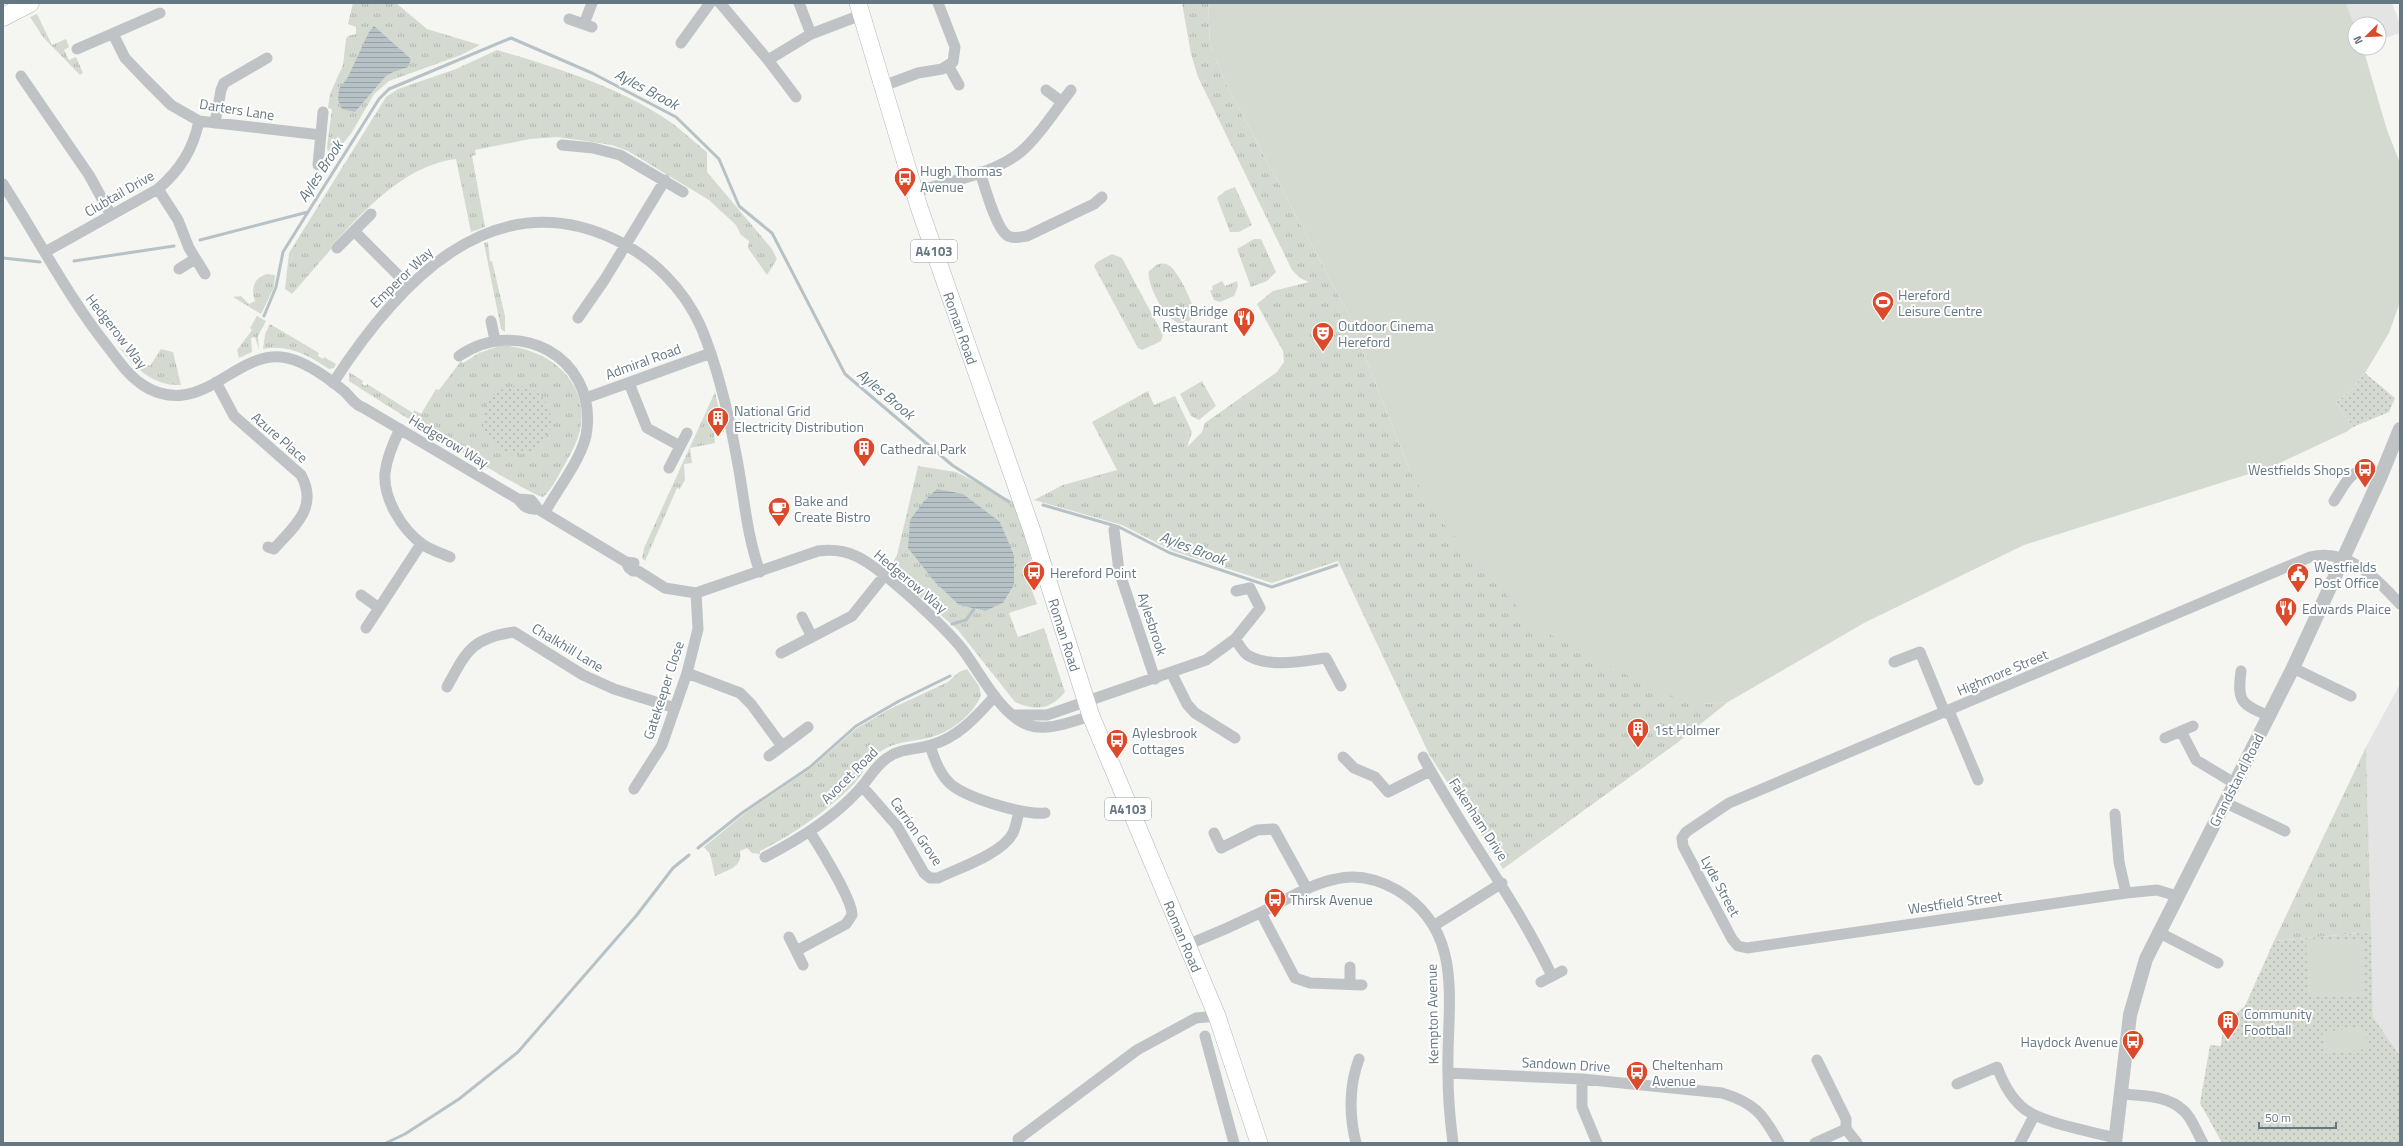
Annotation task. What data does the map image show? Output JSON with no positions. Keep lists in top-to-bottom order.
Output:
{
  "streets": {
    "main road": ["A4103", "Roman Road"],
    "street": [
      "Darters Lane",
      "Clubtail Drive",
      "Emperor Way",
      "Hedgerow Way",
      "Admiral Road",
      "Azure Place",
      "Aylesbrook",
      "Chalkhill Lane",
      "Highmore Street",
      "Gatekeeper Close",
      "Avocet Road",
      "Grandstand Road",
      "Fakenham Drive",
      "Carrion Grove",
      "Lyde Street",
      "Westfield Street",
      "Kempton Avenue",
      "Sandown Drive"
    ]
  },
  "crossings": [
    ["Darters Lane", "Clubtail Drive"],
    ["Clubtail Drive", "Hedgerow Way"],
    ["Emperor Way", "Hedgerow Way"],
    ["Emperor Way", "Admiral Road"],
    ["Roman Road", "Hedgerow Way"],
    ["Roman Road", "Aylesbrook"],
    ["Roman Road", "Kempton Avenue"],
    ["Hedgerow Way", "Azure Place"],
    ["Hedgerow Way", "Aylesbrook"],
    ["Hedgerow Way", "Gatekeeper Close"],
    ["Hedgerow Way", "Avocet Road"],
    ["Chalkhill Lane", "Gatekeeper Close"],
    ["Highmore Street", "Grandstand Road"],
    ["Highmore Street", "Lyde Street"],
    ["Avocet Road", "Carrion Grove"],
    ["Grandstand Road", "Westfield Street"],
    ["Fakenham Drive", "Kempton Avenue"],
    ["Lyde Street", "Westfield Street"],
    ["Kempton Avenue", "Sandown Drive"]
  ],
  "water": ["Ayles Brook"],
  "places": {
    "bus stop": [
      "Hugh Thomas Avenue",
      "Westfields Shops",
      "Hereford Point",
      "Aylesbrook Cottages",
      "Thirsk Avenue",
      "Haydock Avenue",
      "Cheltenham Avenue"
    ],
    "sports": ["Hereford Leisure Centre"],
    "restaurant": ["Rusty Bridge Restaurant", "Edwards Plaice"],
    "theatre": ["Outdoor Cinema Hereford"],
    "building": [
      "National Grid Electricity Distribution",
      "Cathedral Park",
      "1st Holmer",
      "Community Football"
    ],
    "cafe": ["Bake and Create Bistro"],
    "public building": ["Westfields Post Office"]
  },
  "scale_bar": "50 m",
  "north": "bottom left"
}
